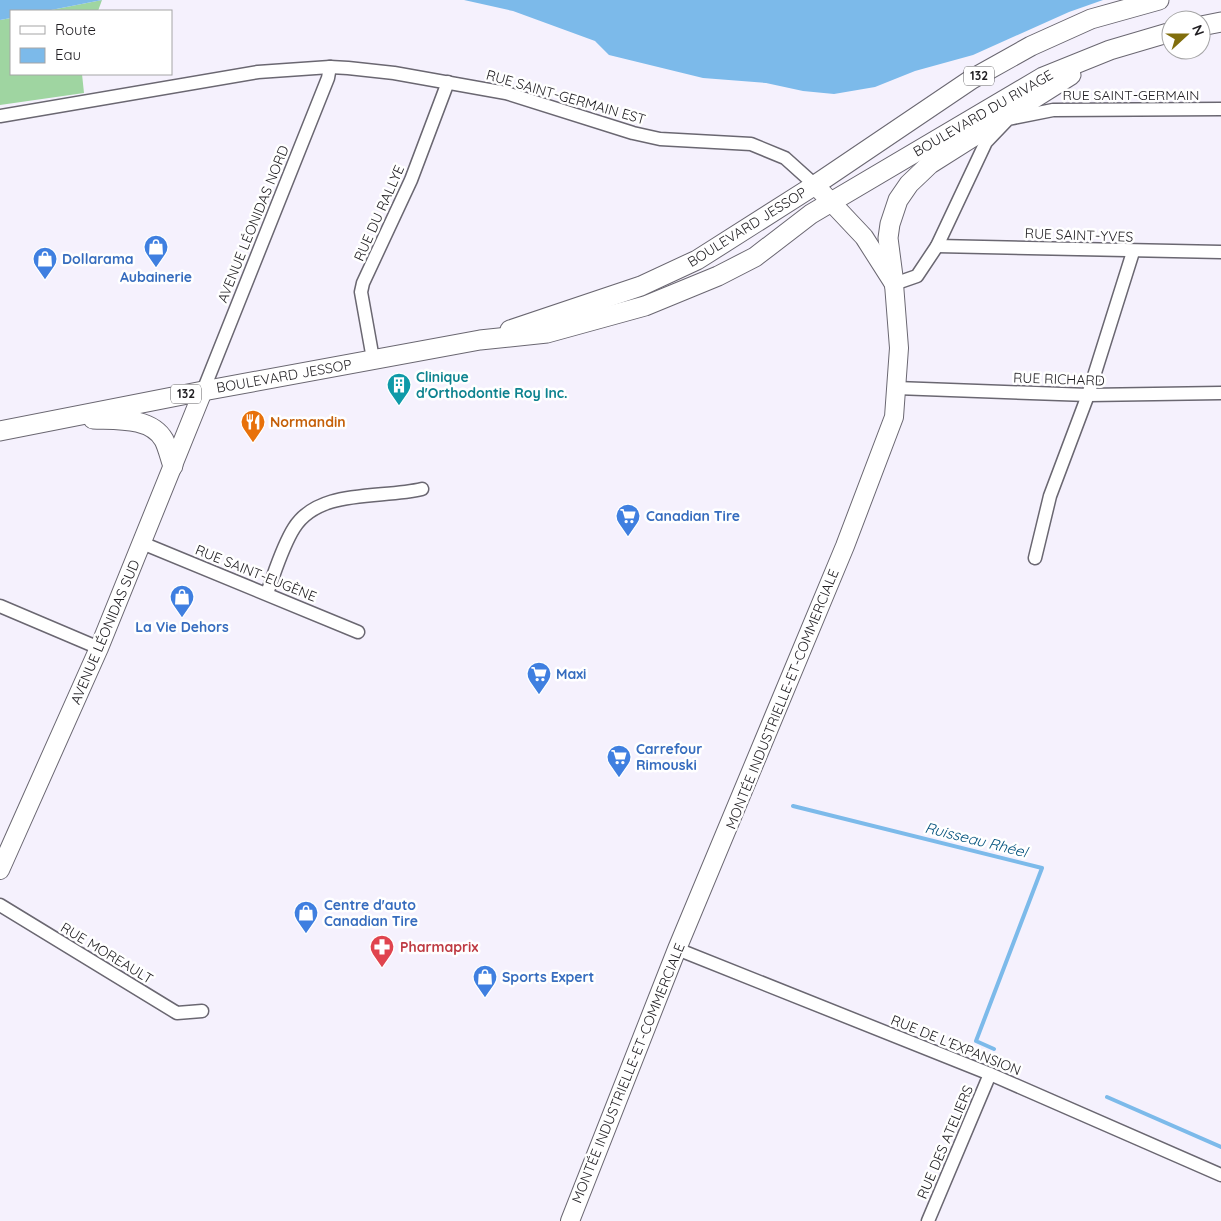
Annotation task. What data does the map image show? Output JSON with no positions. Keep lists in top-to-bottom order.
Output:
{
  "streets": {
    "main road": [
      "132",
      "BOULEVARD DU RIVAGE",
      "BOULEVARD JESSOP",
      "AVENUE LÉONIDAS SUD",
      "MONTÉE INDUSTRIELLE-ET-COMMERCIALE"
    ],
    "street": [
      "RUE SAINT-GERMAIN",
      "RUE SAINT-GERMAIN EST",
      "RUE DU RALLYE",
      "AVENUE LÉONIDAS NORD",
      "RUE SAINT-YVES",
      "RUE RICHARD",
      "RUE SAINT-EUGÈNE",
      "RUE MOREAULT",
      "RUE DE L'EXPANSION",
      "RUE DES ATELIERS"
    ]
  },
  "crossings": [
    ["RUE SAINT-GERMAIN", "RUE SAINT-YVES"],
    ["RUE SAINT-GERMAIN", "MONTÉE INDUSTRIELLE-ET-COMMERCIALE"],
    ["RUE SAINT-GERMAIN EST", "BOULEVARD DU RIVAGE"],
    ["RUE SAINT-GERMAIN EST", "RUE DU RALLYE"],
    ["RUE SAINT-GERMAIN EST", "AVENUE LÉONIDAS NORD"],
    ["RUE SAINT-GERMAIN EST", "BOULEVARD JESSOP"],
    ["RUE SAINT-GERMAIN EST", "MONTÉE INDUSTRIELLE-ET-COMMERCIALE"],
    ["BOULEVARD DU RIVAGE", "BOULEVARD JESSOP"],
    ["BOULEVARD DU RIVAGE", "MONTÉE INDUSTRIELLE-ET-COMMERCIALE"],
    ["RUE DU RALLYE", "BOULEVARD JESSOP"],
    ["AVENUE LÉONIDAS NORD", "BOULEVARD JESSOP"],
    ["AVENUE LÉONIDAS NORD", "AVENUE LÉONIDAS SUD"],
    ["BOULEVARD JESSOP", "AVENUE LÉONIDAS SUD"],
    ["BOULEVARD JESSOP", "MONTÉE INDUSTRIELLE-ET-COMMERCIALE"],
    ["RUE RICHARD", "MONTÉE INDUSTRIELLE-ET-COMMERCIALE"],
    ["RUE SAINT-EUGÈNE", "AVENUE LÉONIDAS SUD"],
    ["MONTÉE INDUSTRIELLE-ET-COMMERCIALE", "RUE DE L'EXPANSION"],
    ["RUE DE L'EXPANSION", "RUE DES ATELIERS"]
  ],
  "water": ["Ruisseau Rhéel"],
  "places": {
    "shop": [
      "Aubainerie",
      "Dollarama",
      "La Vie Dehors",
      "Centre d'auto Canadian Tire",
      "Sports Expert"
    ],
    "building": ["Clinique d'Orthodontie Roy Inc."],
    "restaurant": ["Normandin"],
    "supermarket": ["Canadian Tire", "Maxi", "Carrefour Rimouski"],
    "pharmacy": ["Pharmaprix"]
  },
  "legend": ["Route", "Eau"],
  "north": "right"
}
